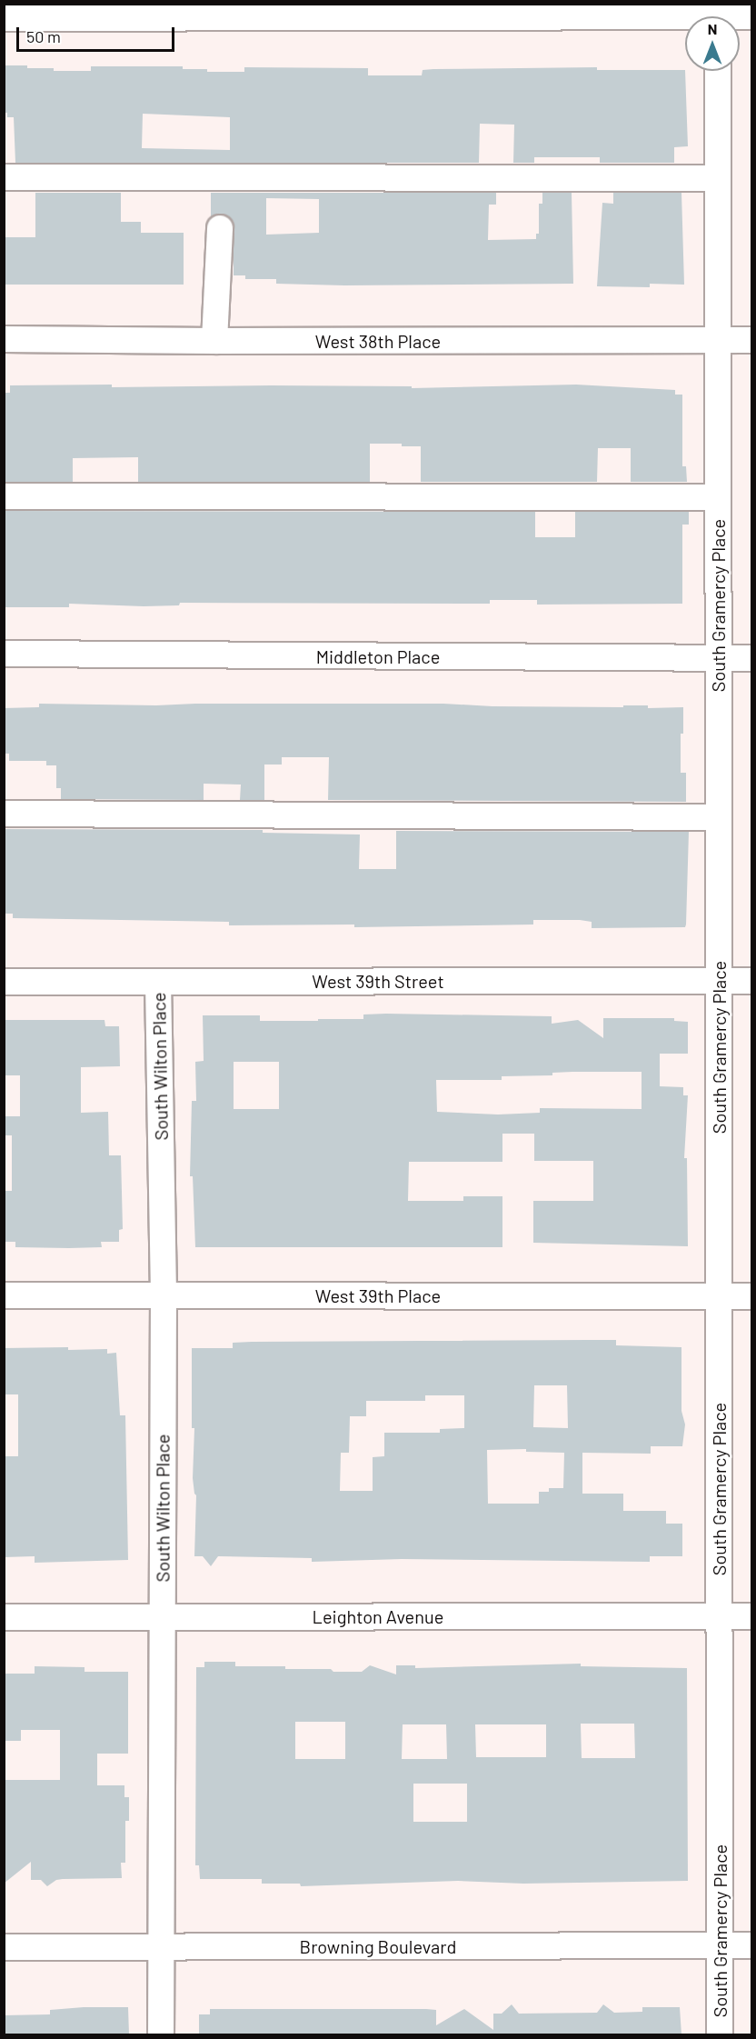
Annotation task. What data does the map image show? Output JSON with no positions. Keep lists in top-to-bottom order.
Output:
{
  "streets": {
    "street": [
      "West 38th Place",
      "South Gramercy Place",
      "Middleton Place",
      "West 39th Street",
      "South Wilton Place",
      "West 39th Place",
      "Leighton Avenue",
      "Browning Boulevard"
    ]
  },
  "crossings": [
    ["West 38th Place", "South Gramercy Place"],
    ["South Gramercy Place", "Middleton Place"],
    ["South Gramercy Place", "West 39th Street"],
    ["South Gramercy Place", "West 39th Place"],
    ["South Gramercy Place", "Leighton Avenue"],
    ["South Gramercy Place", "Browning Boulevard"],
    ["West 39th Street", "South Wilton Place"],
    ["South Wilton Place", "West 39th Place"],
    ["South Wilton Place", "Leighton Avenue"],
    ["South Wilton Place", "Browning Boulevard"]
  ],
  "scale_bar": "50 m",
  "north": "top"
}
